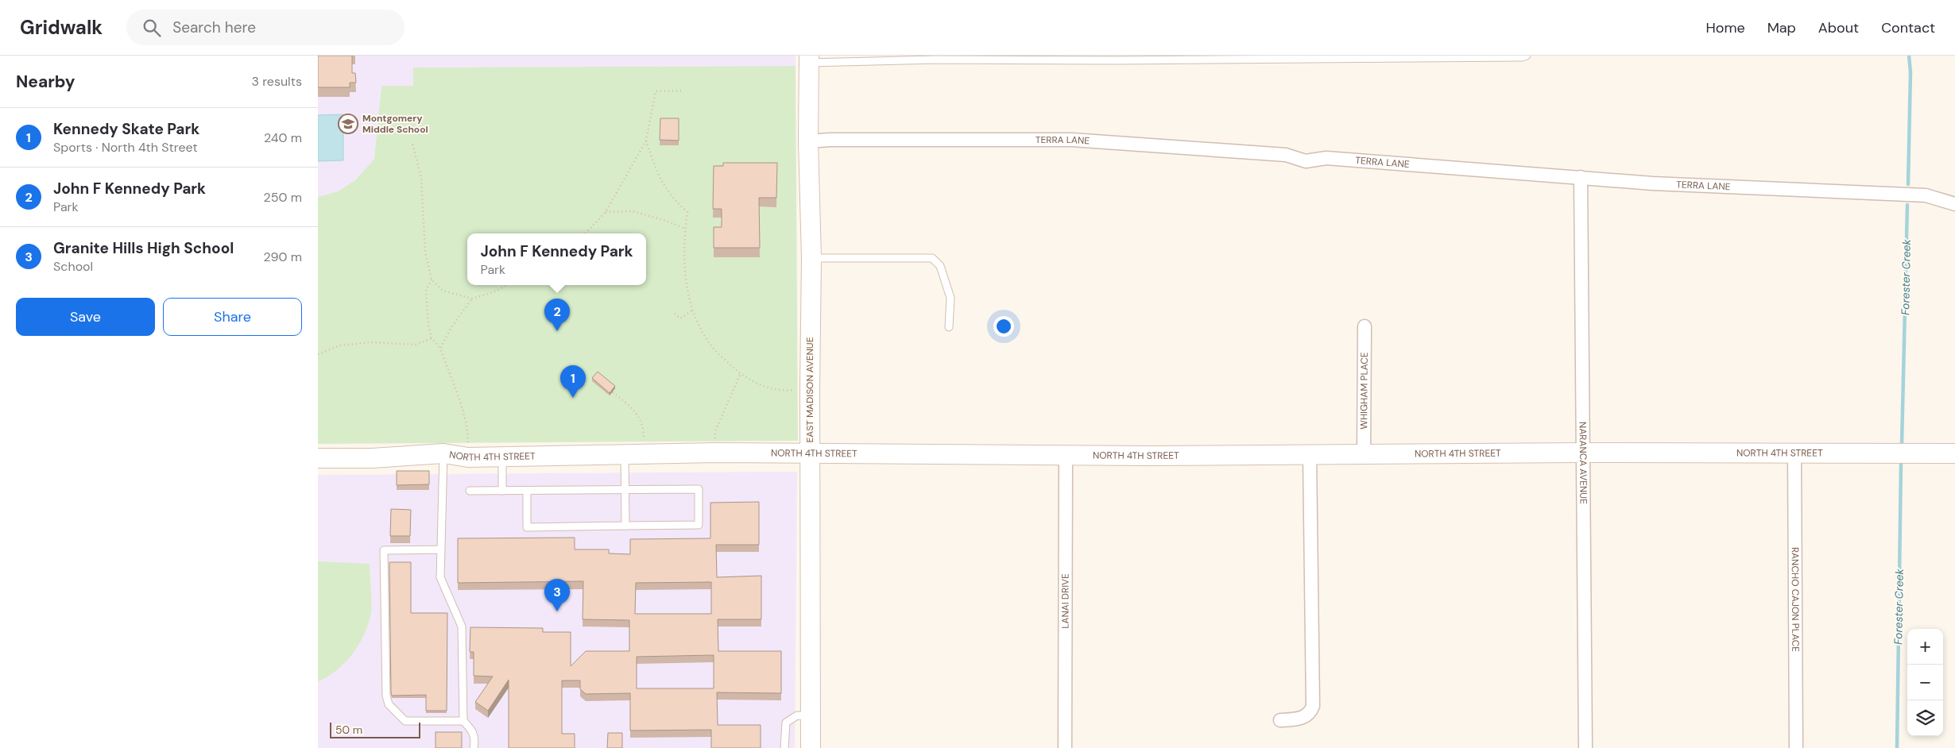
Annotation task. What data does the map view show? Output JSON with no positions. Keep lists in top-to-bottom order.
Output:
{
  "streets": {
    "street": [
      "TERRA LANE",
      "EAST MADISON AVENUE",
      "WHIGHAM PLACE",
      "NORTH 4TH STREET",
      "NARANCA AVENUE",
      "RANCHO CAJON PLACE",
      "LANAI DRIVE"
    ]
  },
  "crossings": [
    ["TERRA LANE", "EAST MADISON AVENUE"],
    ["TERRA LANE", "NARANCA AVENUE"],
    ["EAST MADISON AVENUE", "NORTH 4TH STREET"],
    ["WHIGHAM PLACE", "NORTH 4TH STREET"],
    ["NORTH 4TH STREET", "NARANCA AVENUE"],
    ["NORTH 4TH STREET", "RANCHO CAJON PLACE"],
    ["NORTH 4TH STREET", "LANAI DRIVE"]
  ],
  "water": ["Forester Creek"],
  "places": {
    "school or university": ["Montgomery Middle School"]
  },
  "scale_bar": "50 m",
  "page": {
    "header": "Gridwalk",
    "search": "Search here",
    "nav": [
      "Home",
      "Map",
      "About",
      "Contact"
    ],
    "heading": ["Nearby", "3 results"],
    "list": [
      {
        "mark": "1",
        "name": "Kennedy Skate Park",
        "note": "Sports · North 4th Street",
        "value": "240 m"
      },
      {
        "mark": "2",
        "name": "John F Kennedy Park",
        "note": "Park",
        "value": "250 m"
      },
      {
        "mark": "3",
        "name": "Granite Hills High School",
        "note": "School",
        "value": "290 m"
      }
    ],
    "popup": ["John F Kennedy Park", "Park"],
    "buttons": ["Save", "Share"],
    "pins": ["2", "1", "3"],
    "map_buttons": ["+", "−"],
    "scale": "50 m"
  }
}
